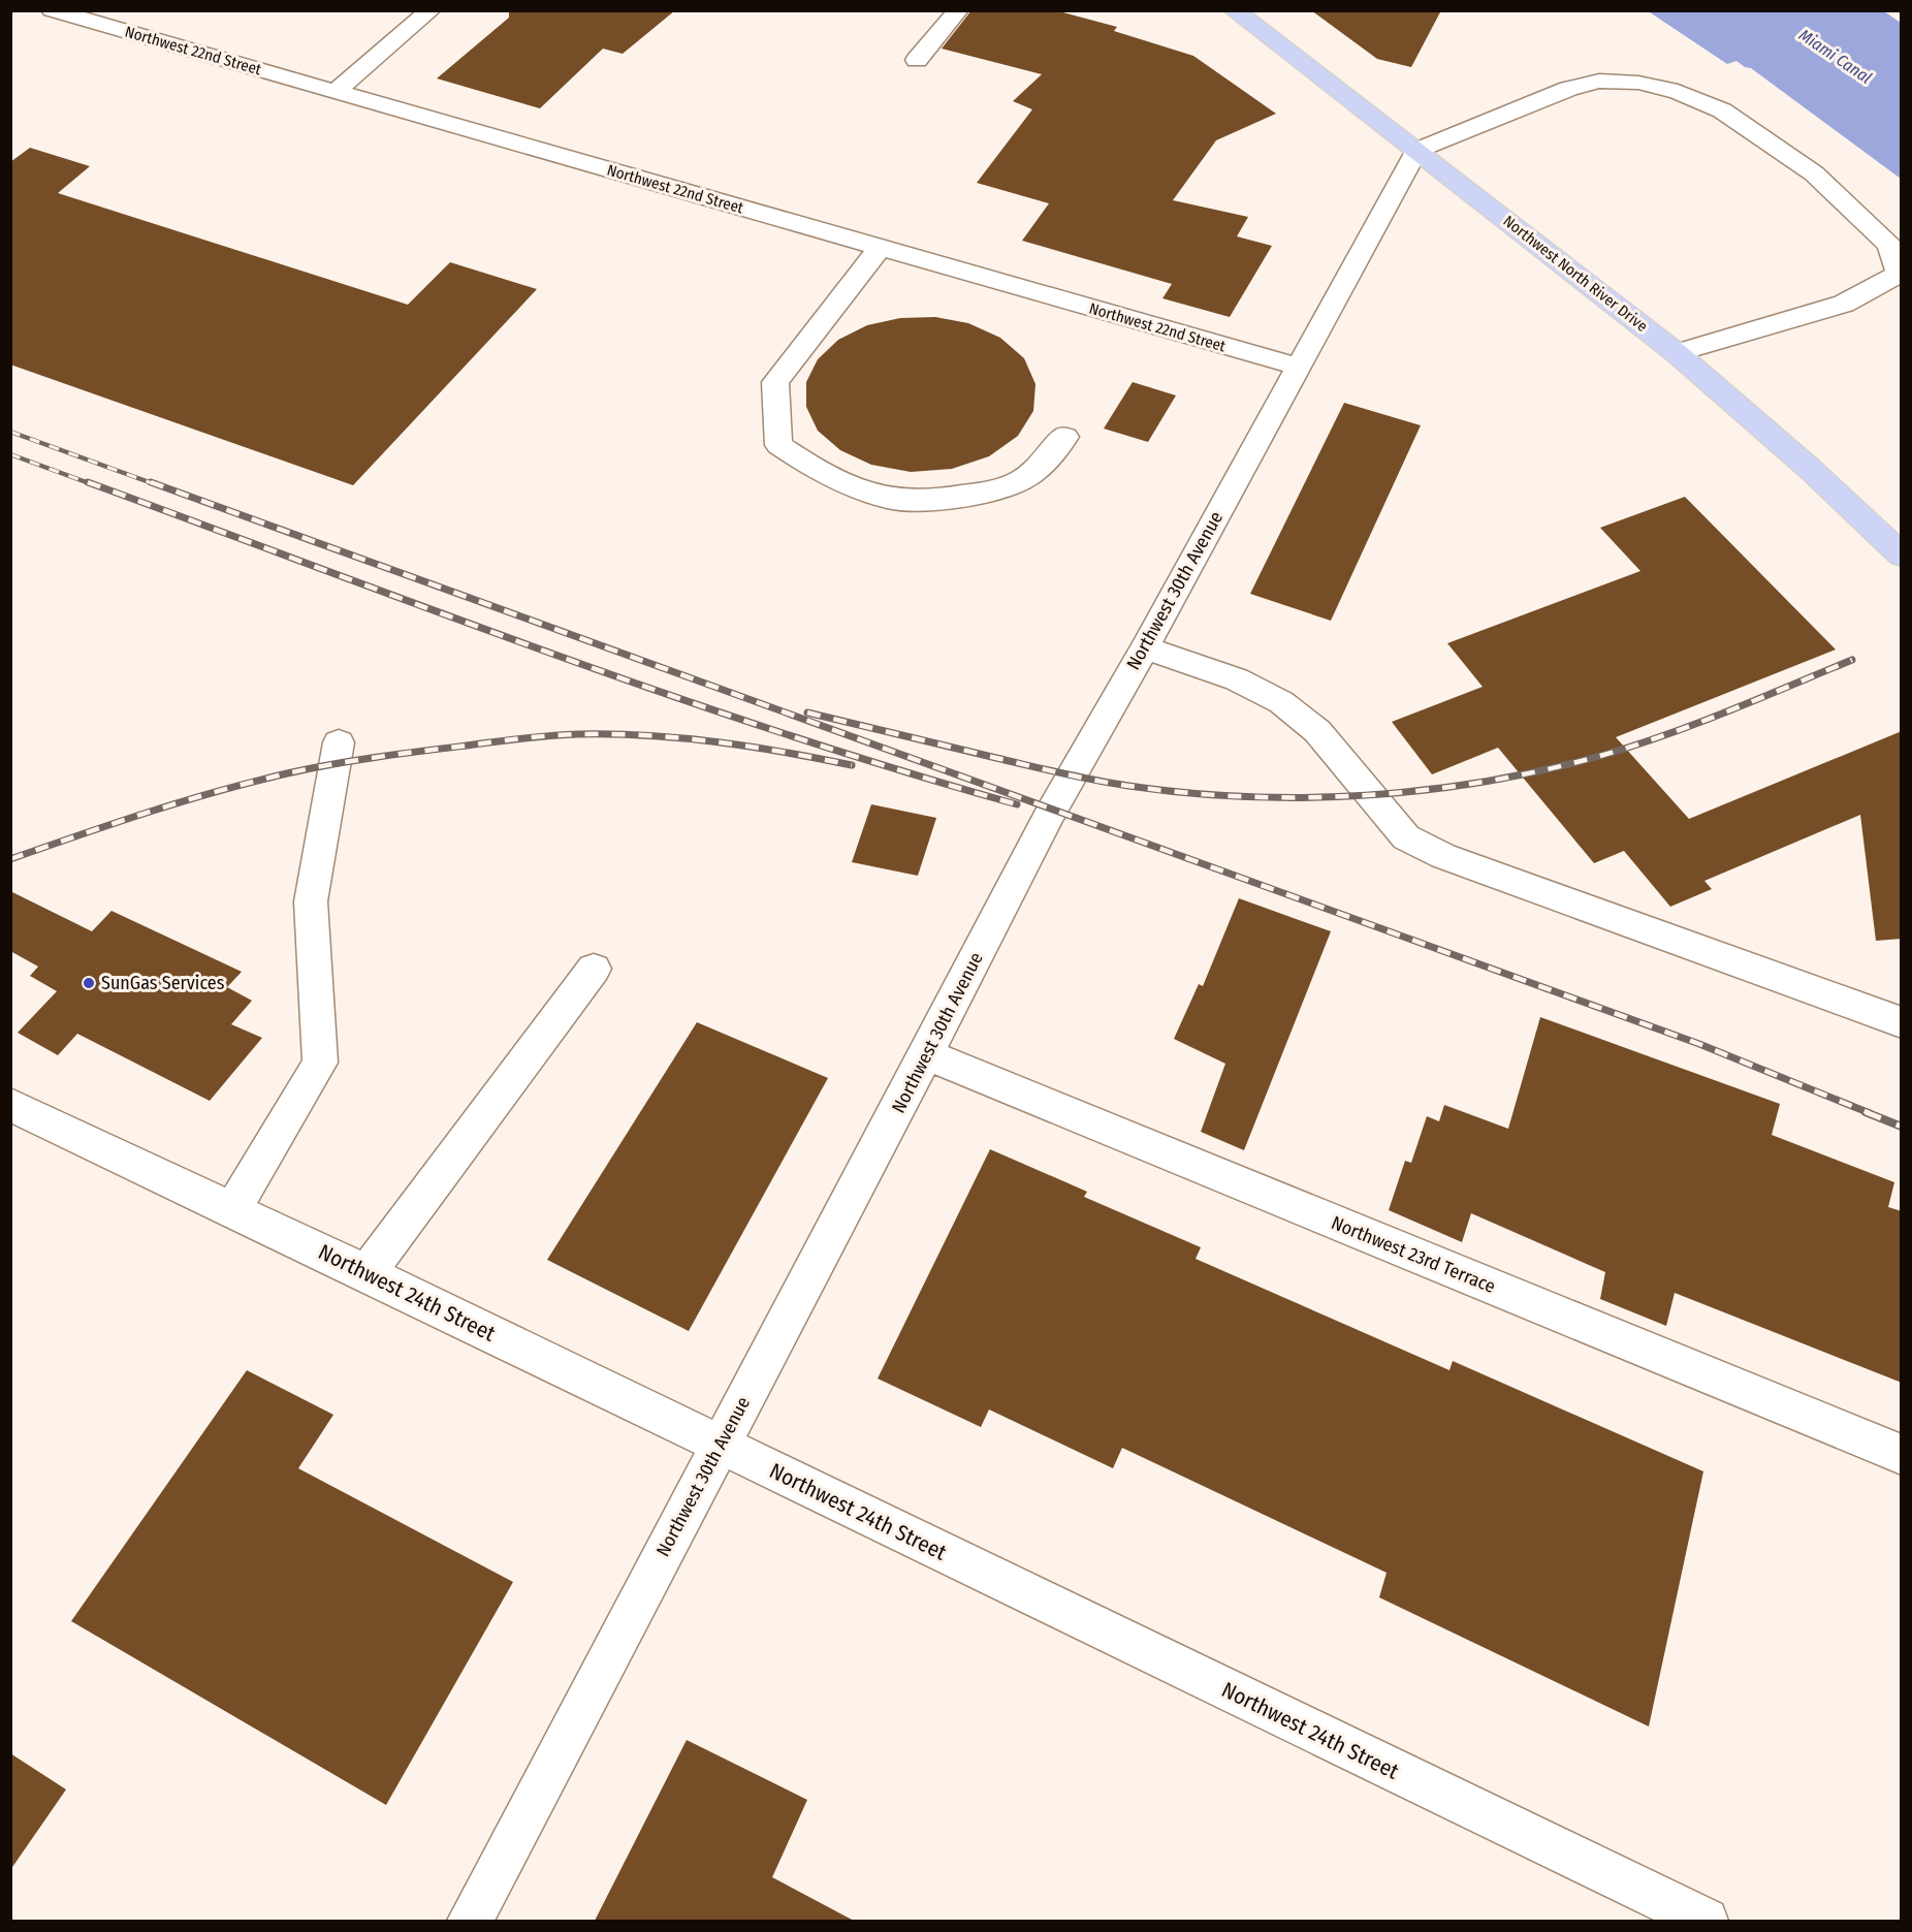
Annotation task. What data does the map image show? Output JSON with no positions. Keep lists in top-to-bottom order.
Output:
{
  "streets": {
    "main road": ["Northwest North River Drive"],
    "street": [
      "Northwest 22nd Street",
      "Northwest 30th Avenue",
      "Northwest 23rd Terrace",
      "Northwest 24th Street"
    ]
  },
  "crossings": [
    ["Northwest 22nd Street", "Northwest 30th Avenue"],
    ["Northwest North River Drive", "Northwest 30th Avenue"],
    ["Northwest 30th Avenue", "Northwest 23rd Terrace"],
    ["Northwest 30th Avenue", "Northwest 24th Street"]
  ],
  "water": ["Miami Canal"],
  "places": ["SunGas Services"]
}
